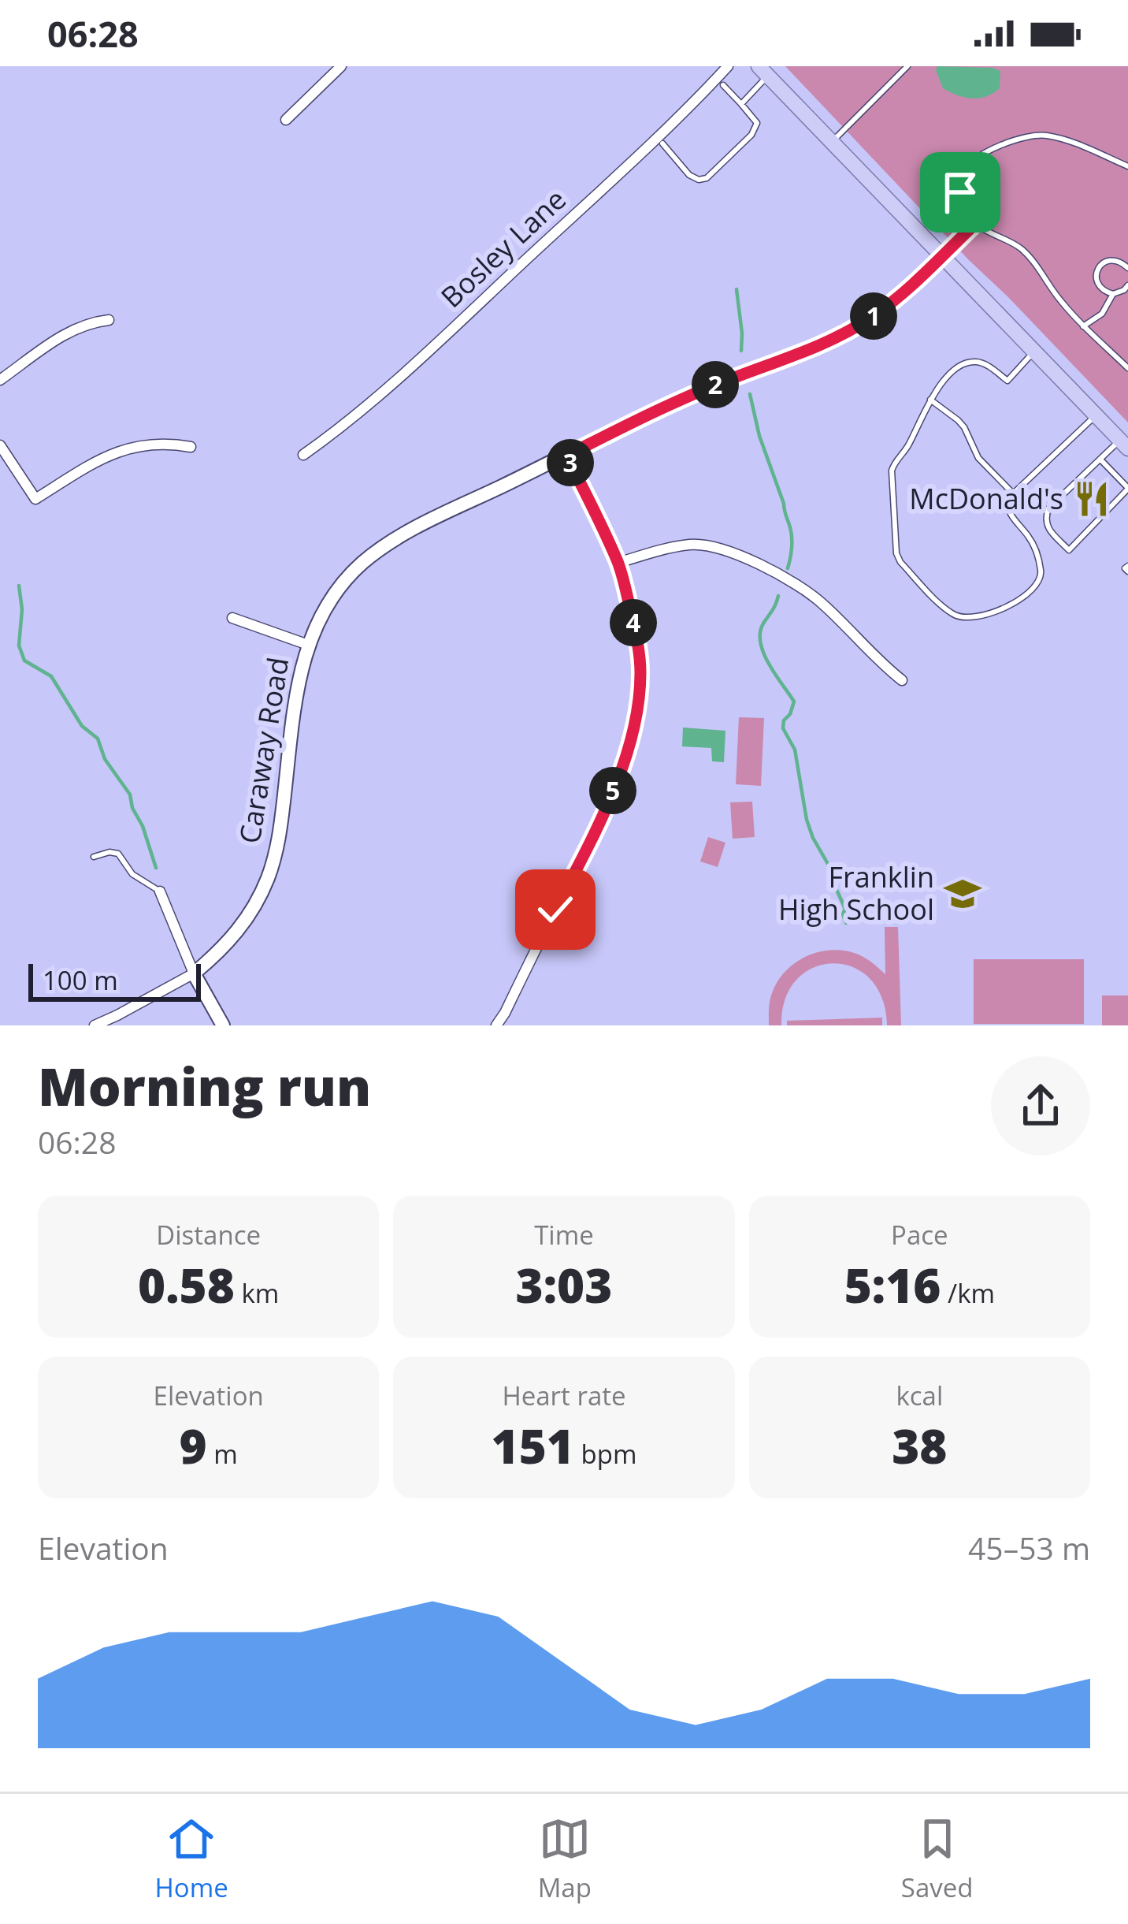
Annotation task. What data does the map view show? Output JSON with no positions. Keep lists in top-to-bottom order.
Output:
{
  "streets": {
    "street": ["Bosley Lane", "Caraway Road"]
  },
  "places": {
    "restaurant": ["McDonald's"],
    "school or university": ["Franklin High School"]
  },
  "scale_bar": "100 m",
  "page": {
    "status": "06:28",
    "pins": [
      "1",
      "2",
      "3",
      "4",
      "5"
    ],
    "scale": "100 m",
    "heading": ["Morning run", "06:28"],
    "stats": [
      ["Distance", "0.58 km"],
      ["Time", "3:03"],
      ["Pace", "5:16 /km"],
      ["Elevation", "9 m"],
      ["Heart rate", "151 bpm"],
      ["kcal", "38"]
    ],
    "chart": ["Elevation", "45–53 m"],
    "tabs": ["Home", "Map", "Saved"]
  }
}
